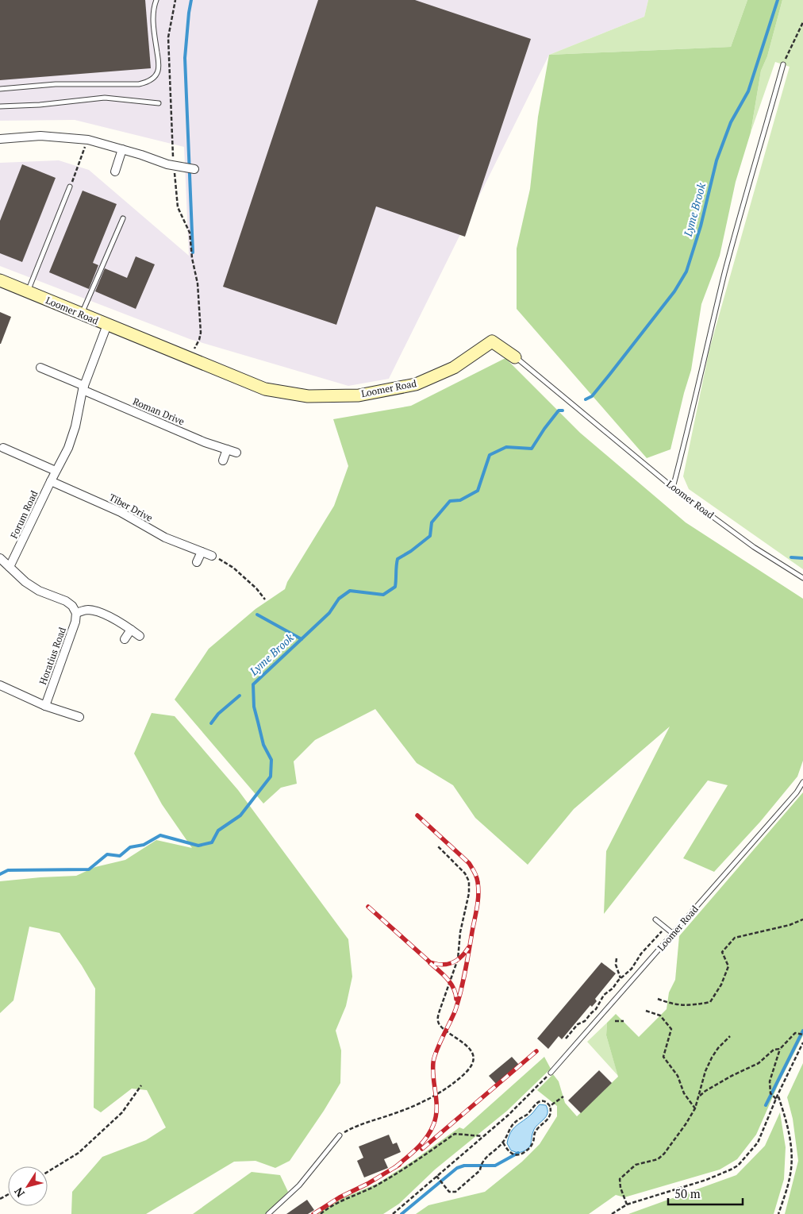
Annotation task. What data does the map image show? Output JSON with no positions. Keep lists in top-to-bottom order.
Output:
{
  "streets": {
    "street": [
      "Loomer Road",
      "Roman Drive",
      "Tiber Drive",
      "Forum Road",
      "Horatius Road"
    ]
  },
  "crossings": [
    ["Loomer Road", "Forum Road"],
    ["Roman Drive", "Forum Road"],
    ["Tiber Drive", "Forum Road"]
  ],
  "water": ["Lyme Brook"],
  "scale_bar": "50 m",
  "north": "bottom left"
}
